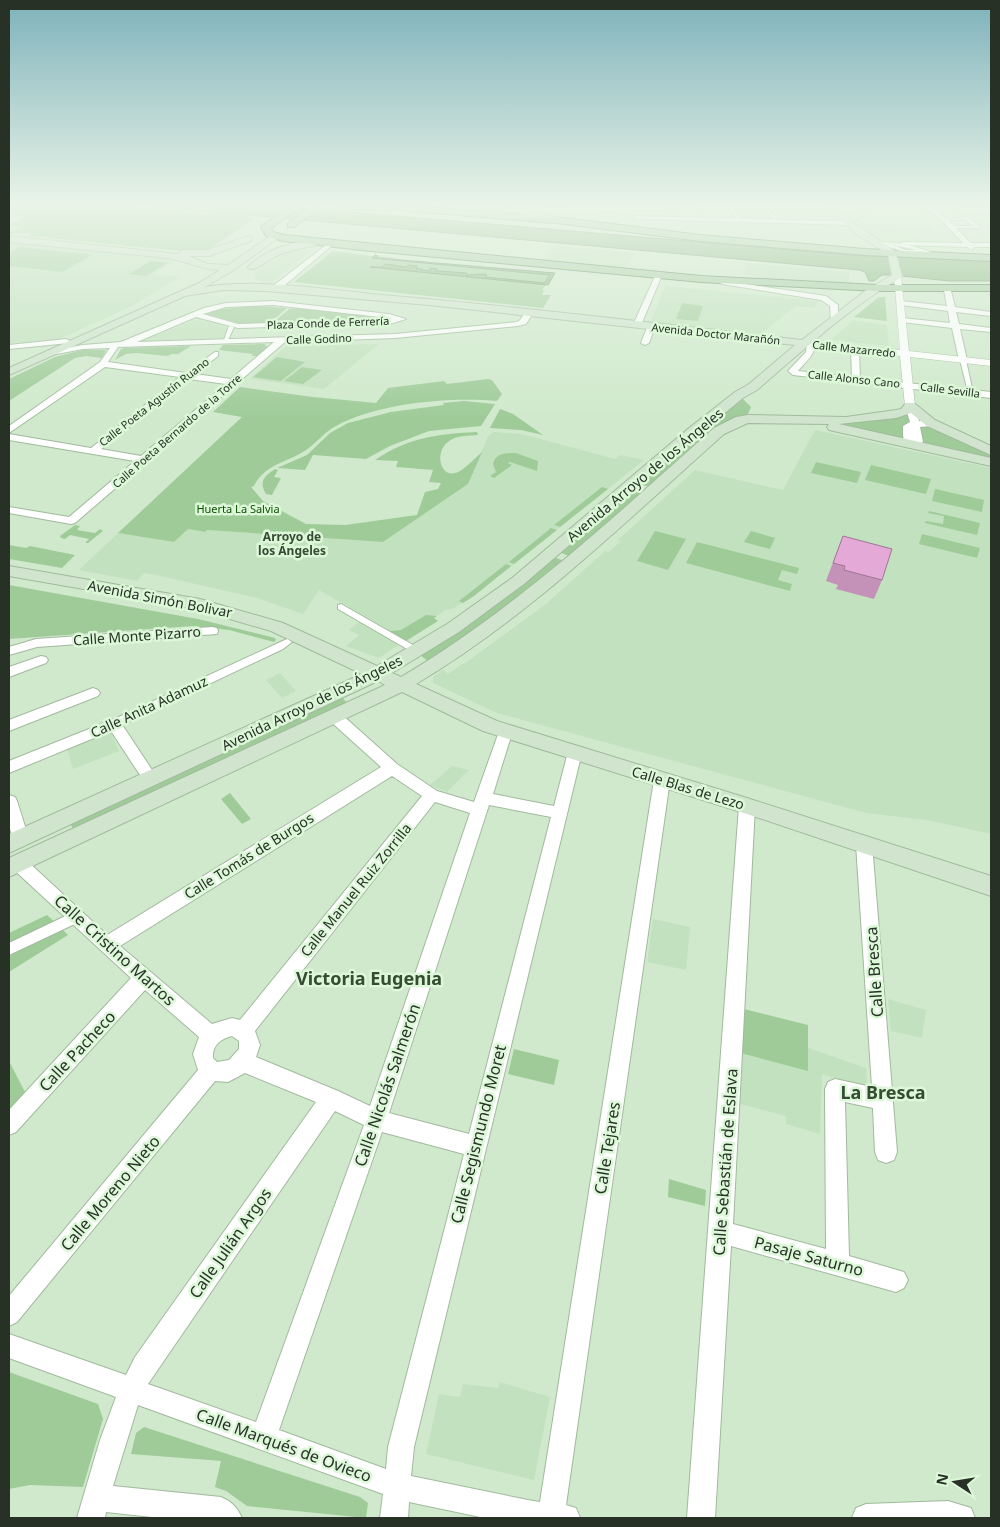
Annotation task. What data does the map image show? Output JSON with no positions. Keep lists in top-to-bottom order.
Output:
{
  "streets": {
    "main road": [
      "Avenida Doctor Marañón",
      "Avenida Arroyo de los Ángeles",
      "Avenida Simón Bolivar",
      "Calle Blas de Lezo"
    ],
    "street": [
      "Plaza Conde de Ferrería",
      "Calle Godino",
      "Calle Mazarredo",
      "Calle Alonso Cano",
      "Calle Sevilla",
      "Calle Poeta Agustín Ruano",
      "Calle Poeta Bernardo de la Torre",
      "Calle Monte Pizarro",
      "Calle Anita Adamuz",
      "Calle Tomás de Burgos",
      "Calle Manuel Ruiz Zorrilla",
      "Calle Cristino Martos",
      "Calle Bresca",
      "Calle Pacheco",
      "Calle Nicolás Salmerón",
      "Calle Segismundo Moret",
      "Calle Tejares",
      "Calle Sebastián de Eslava",
      "Calle Moreno Nieto",
      "Calle Julián Argos",
      "Pasaje Saturno",
      "Calle Marqués de Ovieco"
    ]
  },
  "crossings": [
    ["Avenida Doctor Marañón", "Calle Godino"],
    ["Avenida Doctor Marañón", "Calle Mazarredo"],
    ["Avenida Doctor Marañón", "Avenida Arroyo de los Ángeles"],
    ["Calle Godino", "Calle Poeta Bernardo de la Torre"],
    ["Calle Mazarredo", "Avenida Arroyo de los Ángeles"],
    ["Calle Alonso Cano", "Calle Sevilla"],
    ["Calle Alonso Cano", "Avenida Arroyo de los Ángeles"],
    ["Avenida Arroyo de los Ángeles", "Avenida Simón Bolivar"],
    ["Avenida Arroyo de los Ángeles", "Calle Blas de Lezo"],
    ["Avenida Arroyo de los Ángeles", "Calle Cristino Martos"],
    ["Avenida Simón Bolivar", "Calle Blas de Lezo"],
    ["Calle Blas de Lezo", "Calle Bresca"],
    ["Calle Blas de Lezo", "Calle Nicolás Salmerón"],
    ["Calle Blas de Lezo", "Calle Segismundo Moret"],
    ["Calle Blas de Lezo", "Calle Tejares"],
    ["Calle Blas de Lezo", "Calle Sebastián de Eslava"],
    ["Calle Tomás de Burgos", "Calle Cristino Martos"],
    ["Calle Manuel Ruiz Zorrilla", "Calle Cristino Martos"],
    ["Calle Manuel Ruiz Zorrilla", "Calle Moreno Nieto"],
    ["Calle Cristino Martos", "Calle Pacheco"],
    ["Calle Cristino Martos", "Calle Moreno Nieto"],
    ["Calle Nicolás Salmerón", "Calle Marqués de Ovieco"],
    ["Calle Segismundo Moret", "Calle Marqués de Ovieco"],
    ["Calle Tejares", "Calle Marqués de Ovieco"],
    ["Calle Sebastián de Eslava", "Pasaje Saturno"],
    ["Calle Julián Argos", "Calle Marqués de Ovieco"]
  ],
  "districts": ["Arroyo de los Ángeles", "Victoria Eugenia", "La Bresca"],
  "parks": ["Huerta La Salvia"],
  "north": "left"
}
